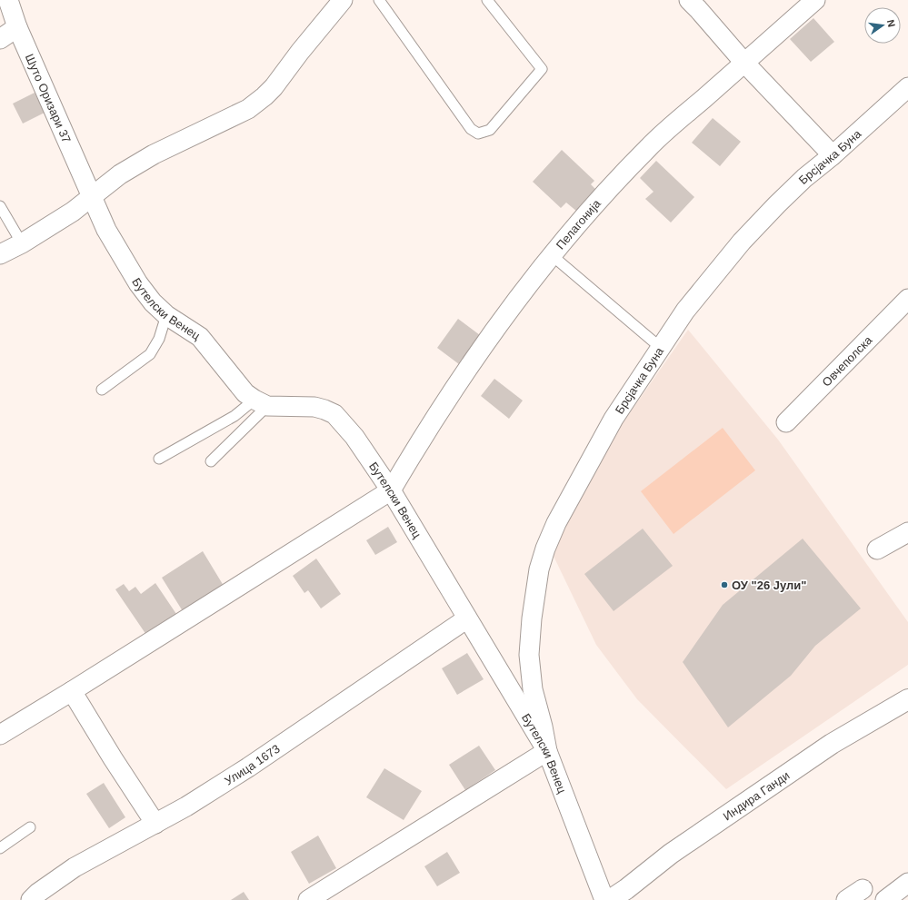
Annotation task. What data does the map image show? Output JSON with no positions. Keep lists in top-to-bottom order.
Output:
{
  "streets": {
    "street": [
      "Шуто Оризари 37",
      "Брсјачка Буна",
      "Пелагонија",
      "Бутелски Венец",
      "Овчеполска",
      "Улица 1673",
      "Индира Ганди"
    ]
  },
  "crossings": [
    ["Шуто Оризари 37", "Бутелски Венец"],
    ["Брсјачка Буна", "Бутелски Венец"],
    ["Пелагонија", "Бутелски Венец"],
    ["Бутелски Венец", "Улица 1673"]
  ],
  "places": ["ОУ \"26 Јули\""],
  "north": "right"
}
